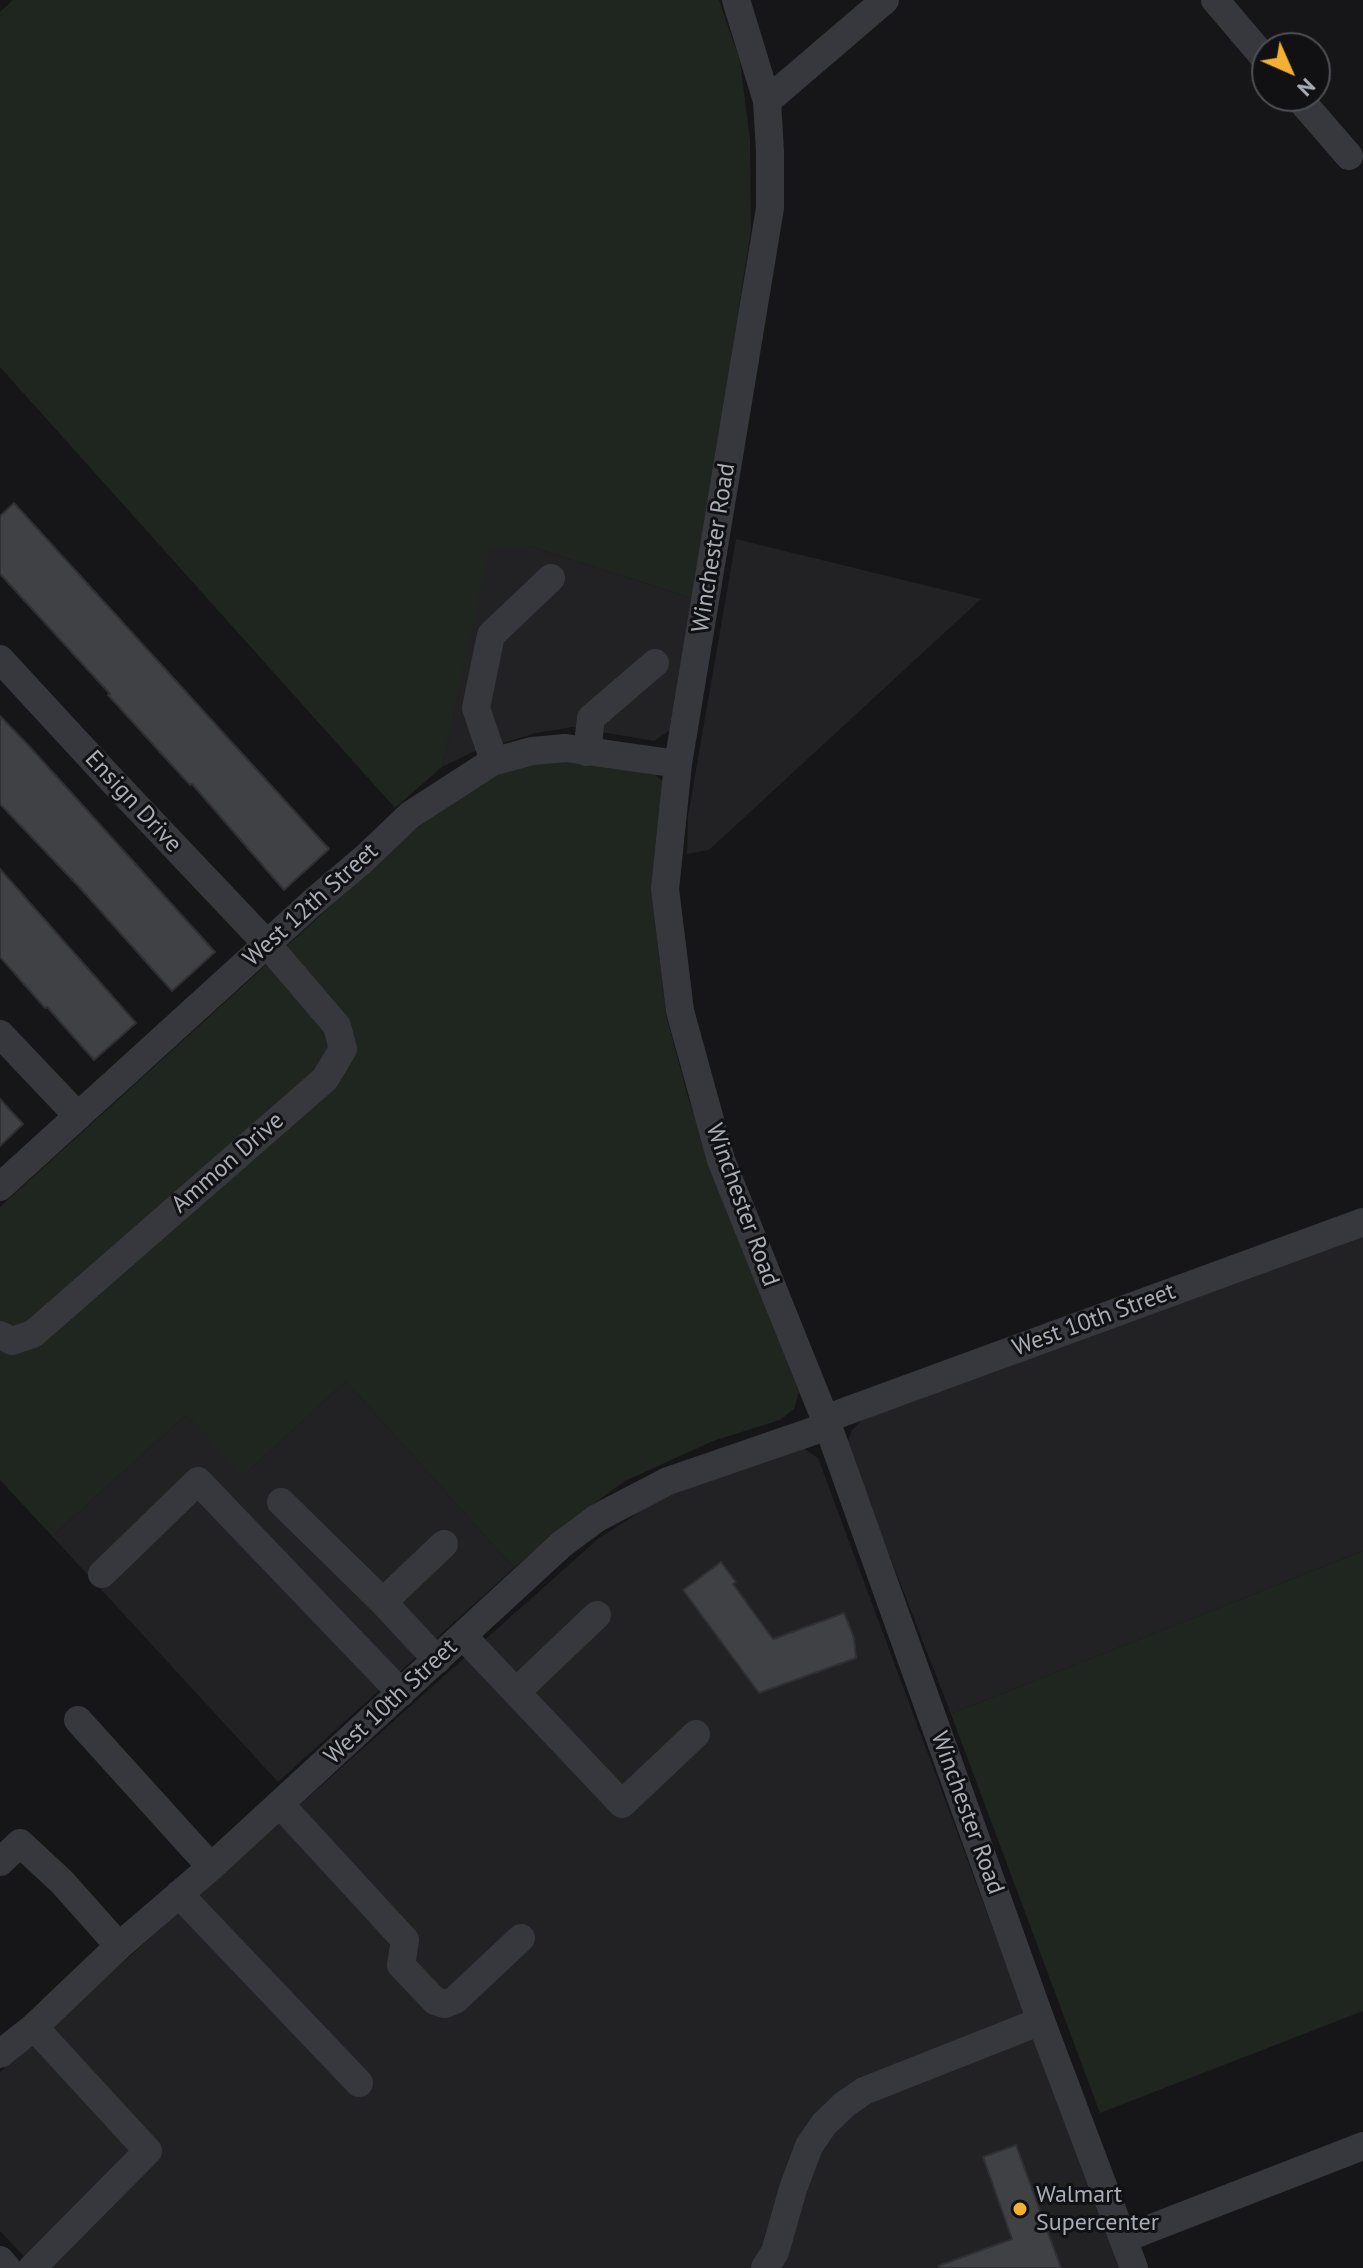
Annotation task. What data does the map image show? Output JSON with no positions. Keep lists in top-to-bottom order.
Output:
{
  "streets": {
    "street": [
      "Winchester Road",
      "Ensign Drive",
      "West 12th Street",
      "Ammon Drive",
      "West 10th Street"
    ]
  },
  "crossings": [
    ["Winchester Road", "West 12th Street"],
    ["Winchester Road", "West 10th Street"],
    ["Ensign Drive", "West 12th Street"],
    ["Ensign Drive", "Ammon Drive"],
    ["West 12th Street", "Ammon Drive"]
  ],
  "places": ["Walmart Supercenter"],
  "north": "bottom right"
}
